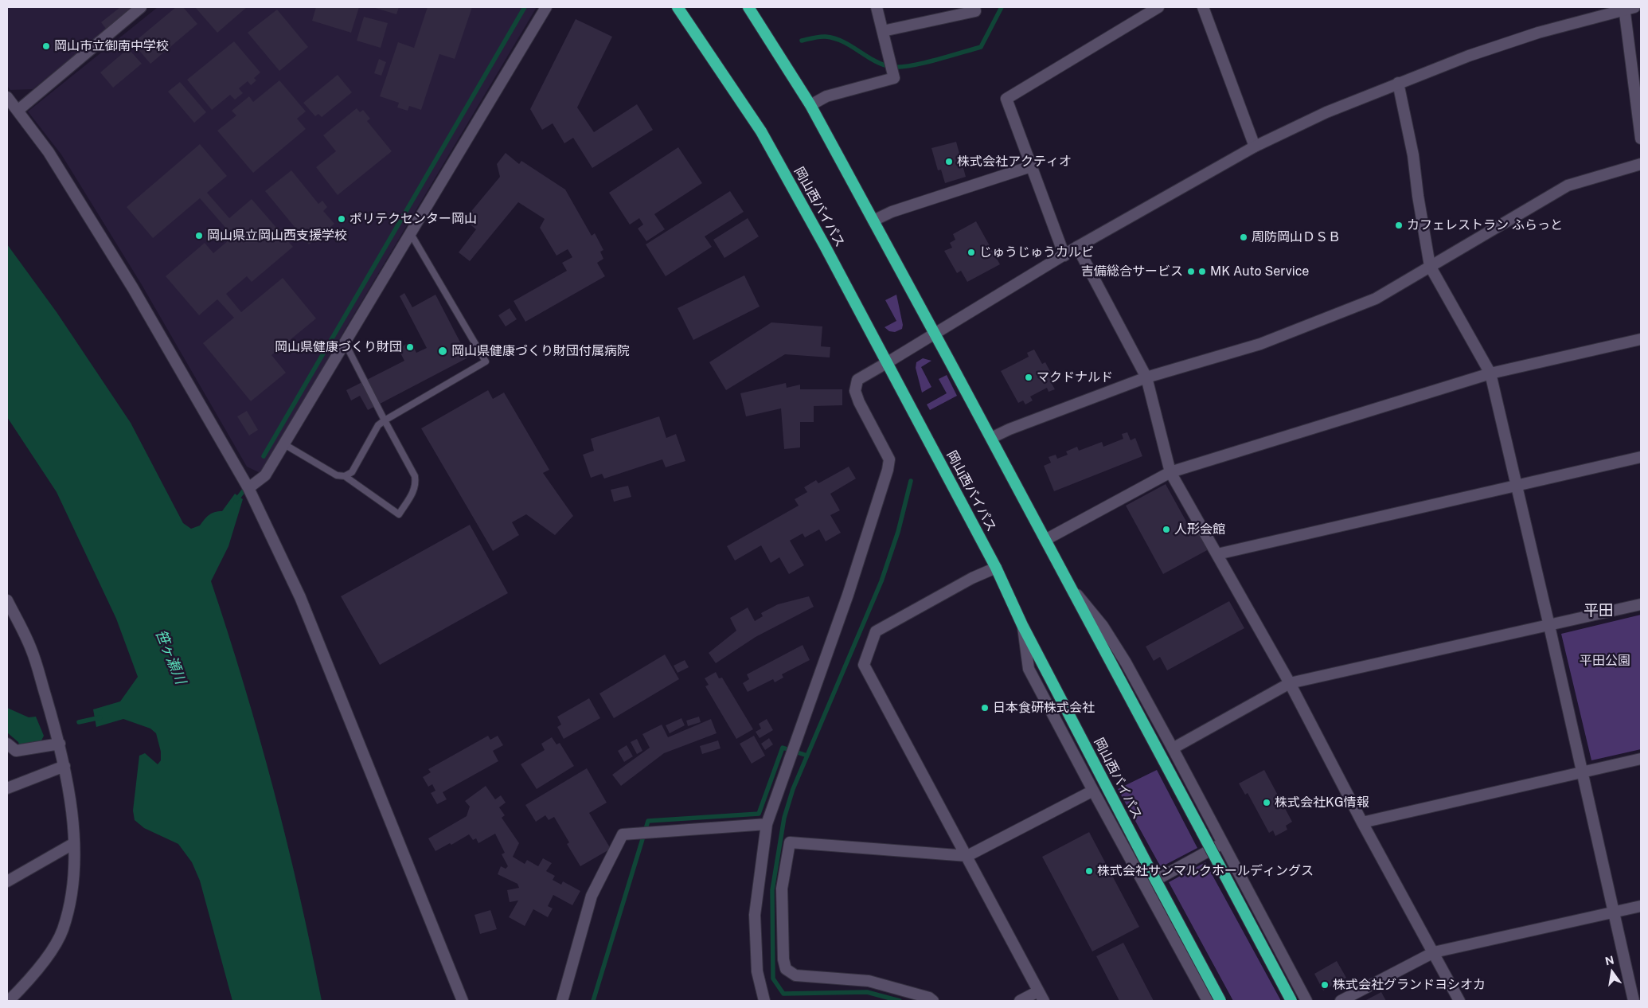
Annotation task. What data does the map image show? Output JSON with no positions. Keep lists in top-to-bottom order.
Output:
{
  "streets": {
    "highway": ["岡山西バイパス"]
  },
  "districts": ["平田"],
  "water": ["笹ヶ瀬川"],
  "parks": ["平田公園"],
  "places": [
    "岡山市立御南中学校",
    "株式会社アクティオ",
    "ポリテクセンター岡山",
    "カフェレストラン ふらっと",
    "岡山県立岡山西支援学校",
    "周防岡山ＤＳＢ",
    "じゅうじゅうカルビ",
    "吉備総合サービス",
    "MK Auto Service",
    "岡山県健康づくり財団",
    "岡山県健康づくり財団付属病院",
    "マクドナルド",
    "人形会館",
    "日本食研株式会社",
    "株式会社KG情報",
    "株式会社サンマルクホールディングス",
    "株式会社グランドヨシオカ"
  ],
  "north": "top"
}
